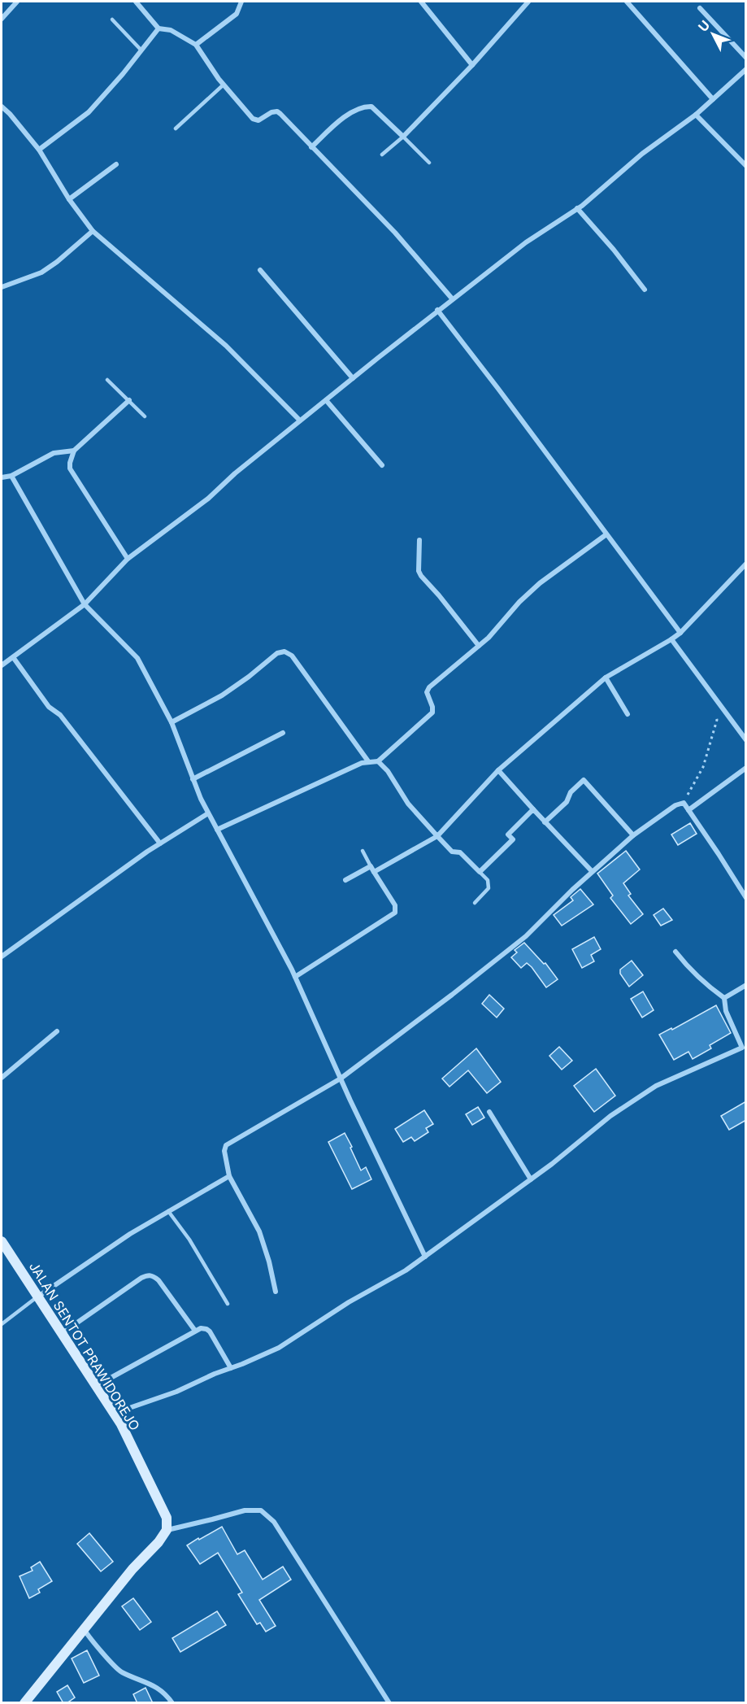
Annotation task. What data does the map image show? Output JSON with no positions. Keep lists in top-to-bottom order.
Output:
{
  "streets": {
    "main road": ["JALAN SENTOT PRAWIDOREJO"]
  },
  "north": "top left"
}
